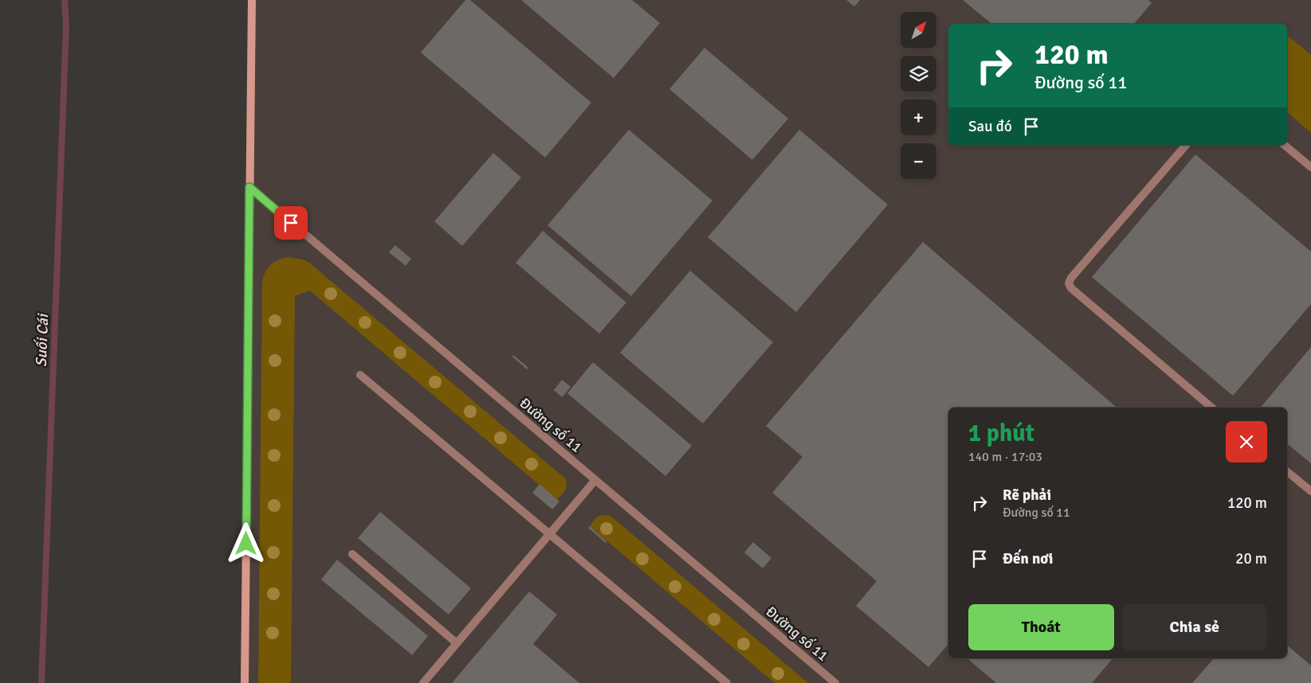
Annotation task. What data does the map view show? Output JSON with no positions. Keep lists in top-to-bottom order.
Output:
{
  "streets": {
    "street": ["Đường số 11"]
  },
  "water": ["Suối Cái"],
  "north": "top right",
  "page": {
    "map_buttons": ["+", "−"],
    "turn": ["120 m", "Đường số 11"],
    "then": "Sau đó",
    "heading": ["1 phút", "140 m · 17:03"],
    "list": [
      {
        "name": "Rẽ phải",
        "note": "Đường số 11",
        "value": "120 m"
      },
      {
        "name": "Đến nơi",
        "value": "20 m"
      }
    ],
    "buttons": ["Thoát", "Chia sẻ"]
  }
}
